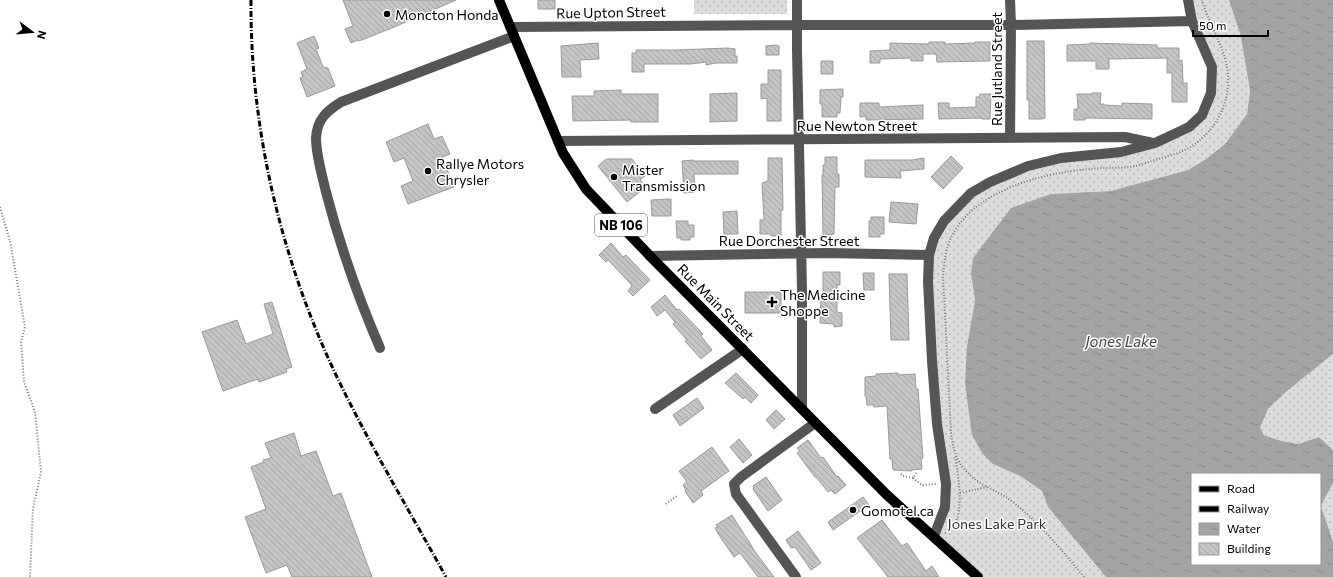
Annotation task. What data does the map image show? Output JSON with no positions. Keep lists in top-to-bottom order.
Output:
{
  "streets": {
    "main road": ["NB 106", "Rue Main Street"],
    "street": [
      "Rue Upton Street",
      "Rue Jutland Street",
      "Rue Newton Street",
      "Rue Dorchester Street"
    ]
  },
  "crossings": [
    ["Rue Upton Street", "Rue Jutland Street"],
    ["Rue Upton Street", "Rue Main Street"],
    ["Rue Jutland Street", "Rue Newton Street"],
    ["Rue Newton Street", "Rue Main Street"],
    ["Rue Dorchester Street", "Rue Main Street"]
  ],
  "water": ["Jones Lake"],
  "parks": ["Jones Lake Park"],
  "places": {
    "other": [
      "Moncton Honda",
      "Rallye Motors Chrysler",
      "Mister Transmission",
      "Gomotel.ca"
    ],
    "health": ["The Medicine Shoppe"]
  },
  "legend": [
    "Road",
    "Railway",
    "Water",
    "Building"
  ],
  "scale_bar": "50 m",
  "north": "right"
}
